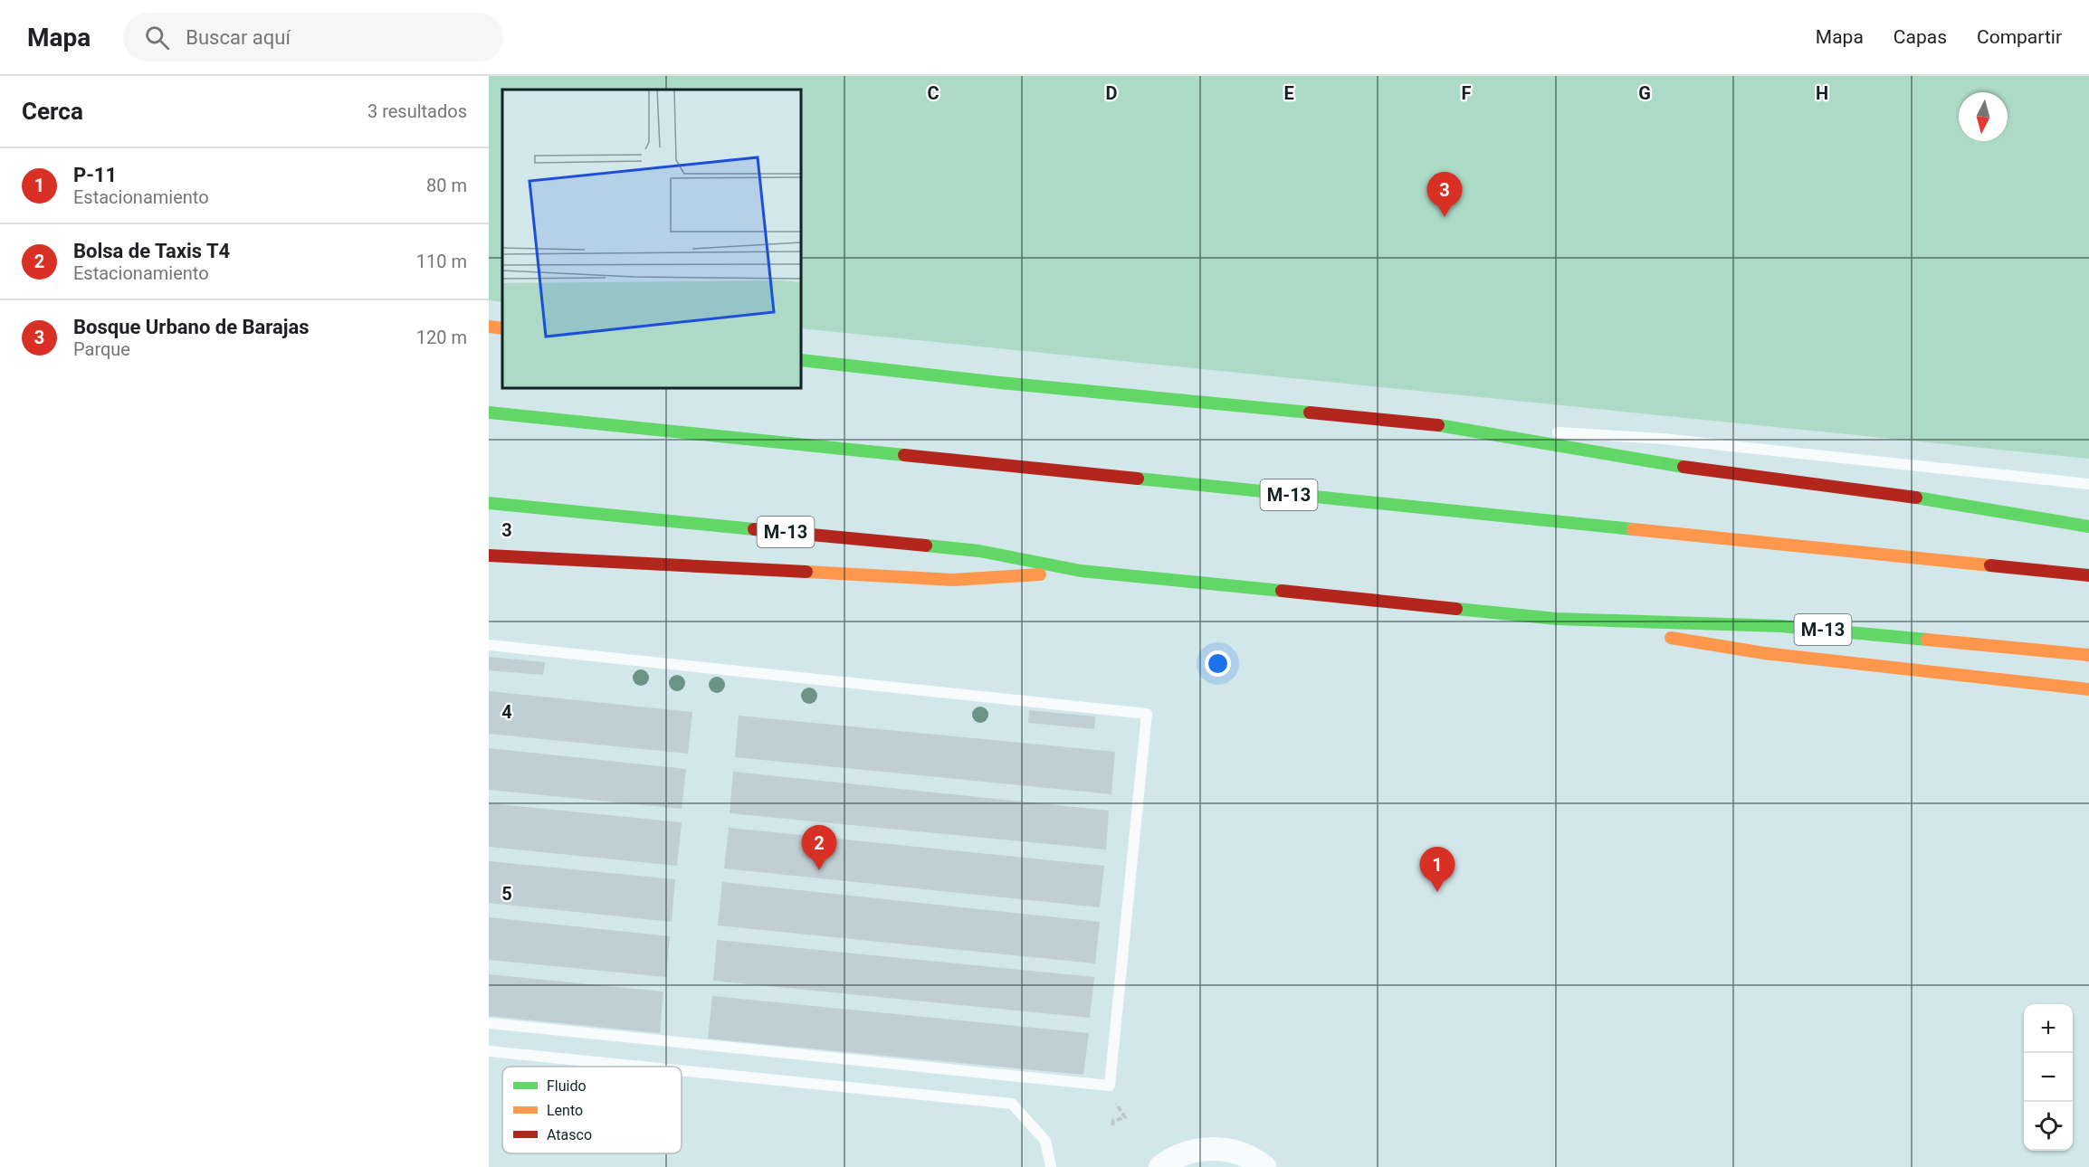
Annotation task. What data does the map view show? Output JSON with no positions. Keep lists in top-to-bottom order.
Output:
{
  "streets": {
    "main road": ["M-13"]
  },
  "legend": ["Fluido", "Lento", "Atasco"],
  "north": "bottom",
  "page": {
    "header": "Mapa",
    "search": "Buscar aquí",
    "nav": ["Mapa", "Capas", "Compartir"],
    "heading": ["Cerca", "3 resultados"],
    "list": [
      {
        "mark": "1",
        "name": "P-11",
        "note": "Estacionamiento",
        "value": "80 m"
      },
      {
        "mark": "2",
        "name": "Bolsa de Taxis T4",
        "note": "Estacionamiento",
        "value": "110 m"
      },
      {
        "mark": "3",
        "name": "Bosque Urbano de Barajas",
        "note": "Parque",
        "value": "120 m"
      }
    ],
    "pins": ["3", "2", "1"],
    "map_buttons": ["+", "−"]
  },
  "grid": {
    "columns": [
      "C",
      "D",
      "E",
      "F",
      "G",
      "H"
    ],
    "rows": ["3", "4", "5"]
  }
}
